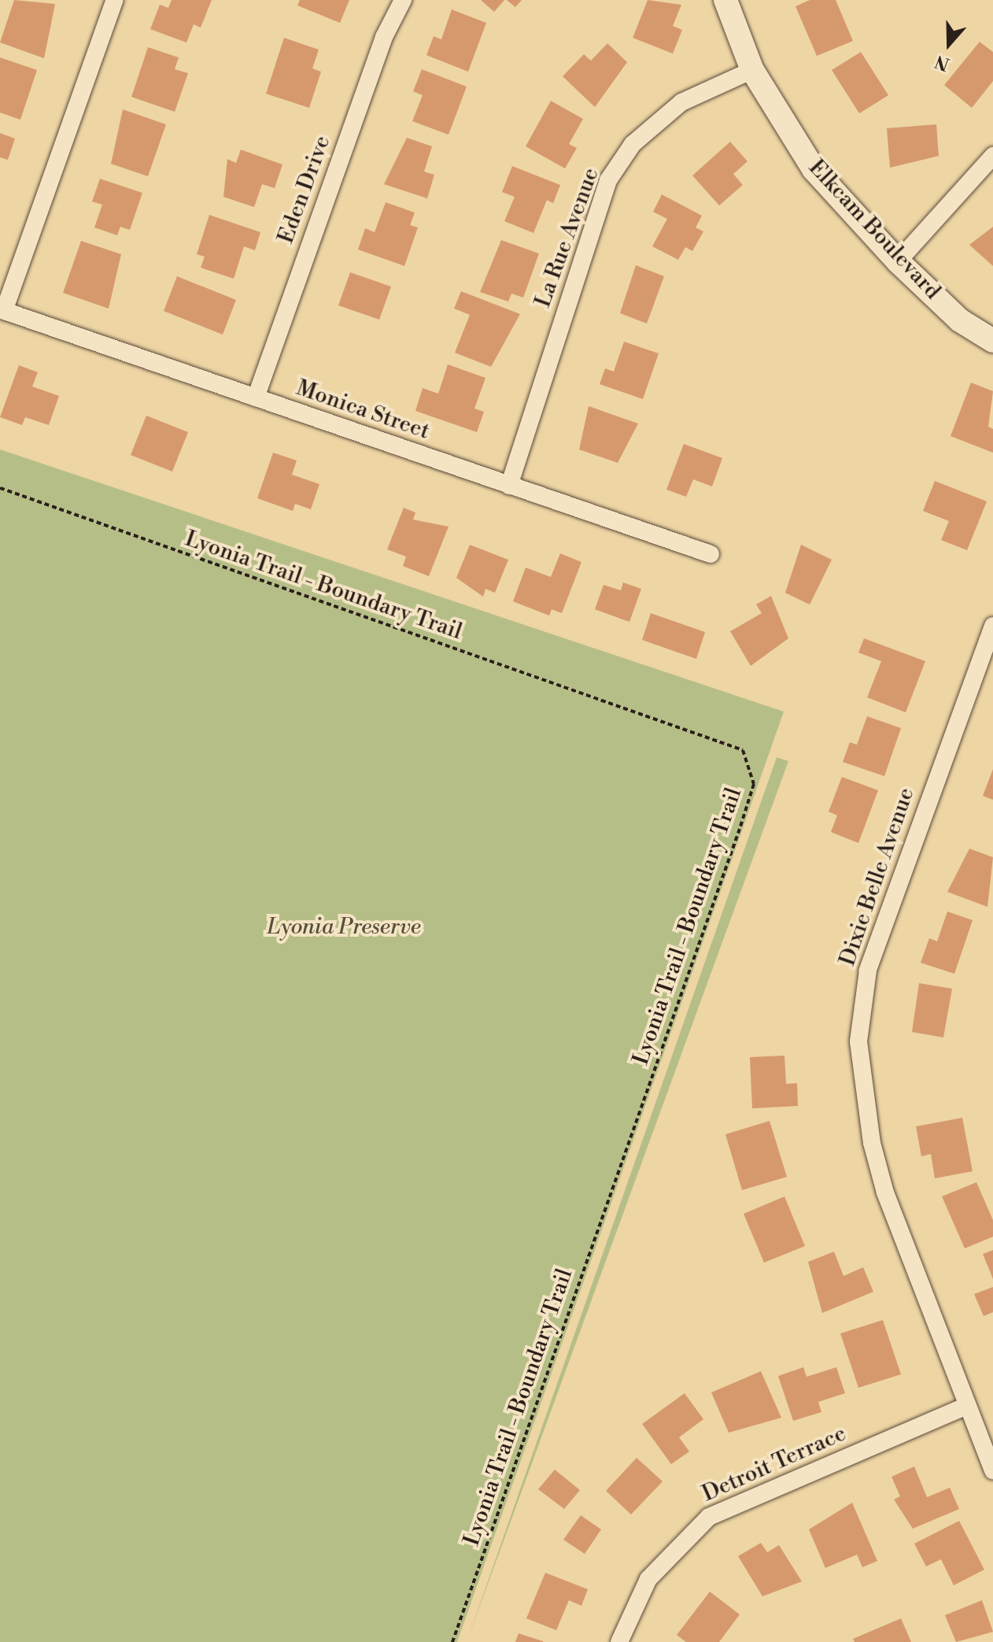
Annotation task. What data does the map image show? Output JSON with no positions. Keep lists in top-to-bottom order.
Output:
{
  "streets": {
    "street": [
      "Eden Drive",
      "Elkcam Boulevard",
      "La Rue Avenue",
      "Monica Street",
      "Dixie Belle Avenue",
      "Detroit Terrace"
    ],
    "path": ["Lyonia Trail - Boundary Trail"]
  },
  "crossings": [
    ["Eden Drive", "Monica Street"],
    ["Elkcam Boulevard", "La Rue Avenue"],
    ["La Rue Avenue", "Monica Street"],
    ["Dixie Belle Avenue", "Detroit Terrace"]
  ],
  "parks": ["Lyonia Preserve"],
  "north": "bottom"
}
